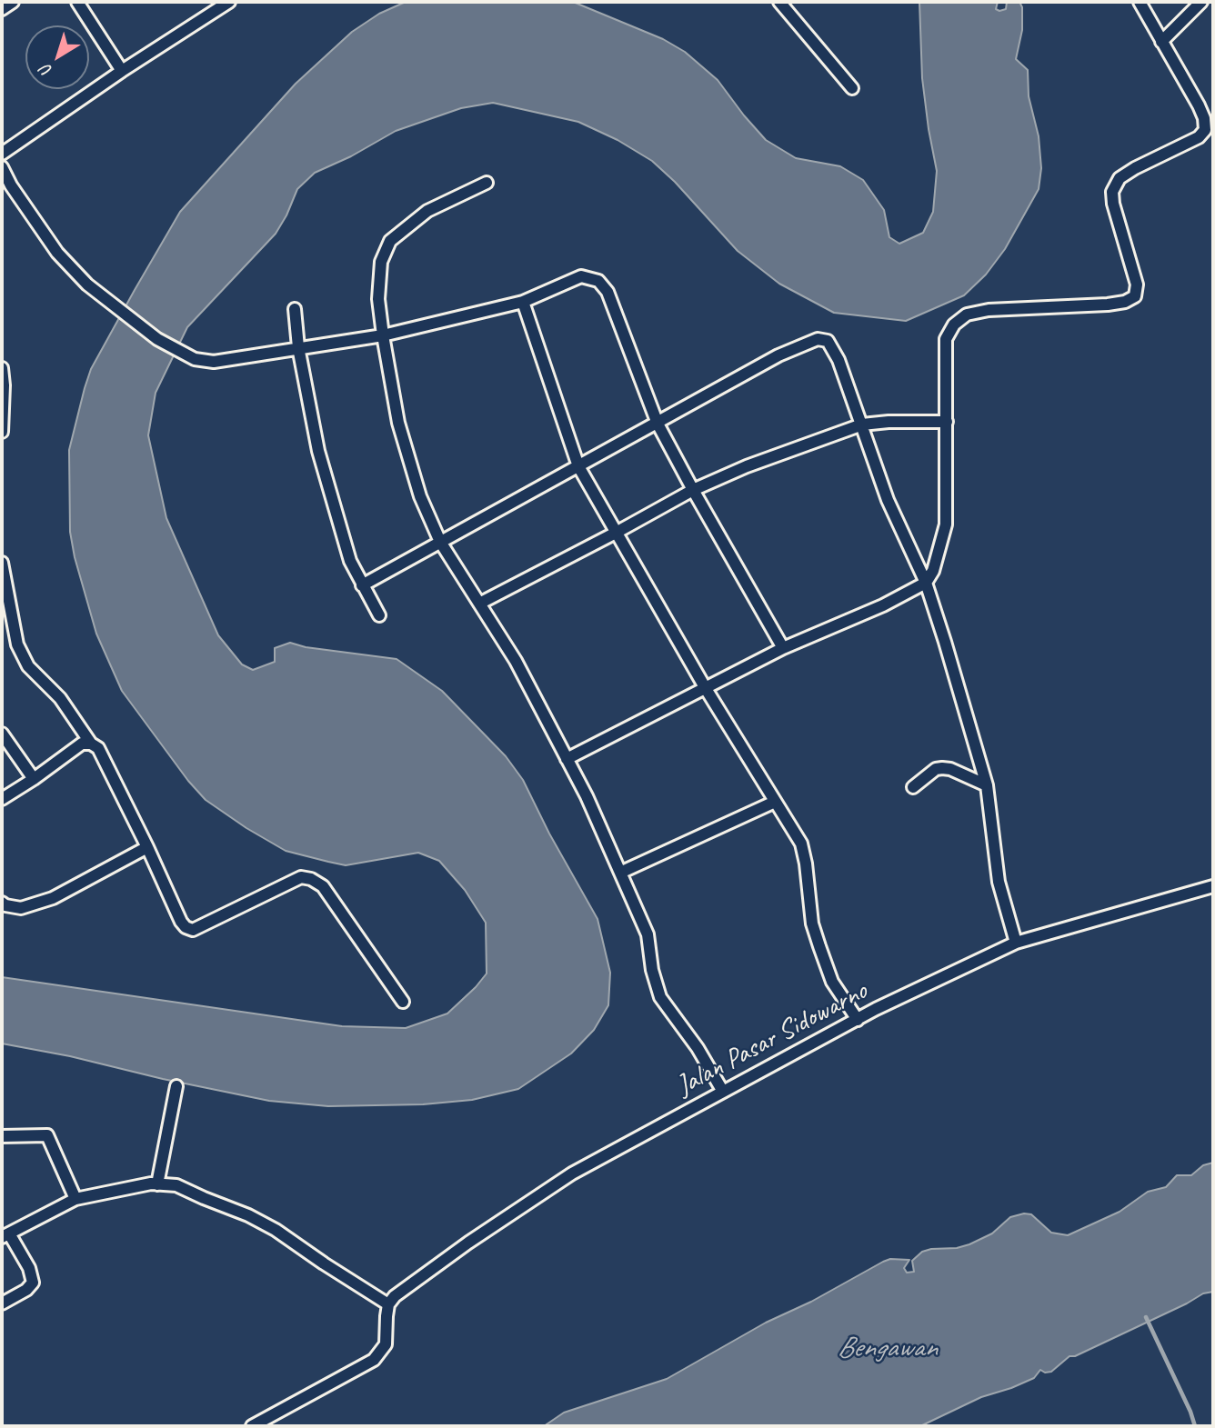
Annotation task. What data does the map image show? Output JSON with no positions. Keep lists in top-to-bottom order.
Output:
{
  "streets": {
    "street": ["Jalan Pasar Sidowarno"]
  },
  "water": ["Bengawan"],
  "north": "bottom left"
}
